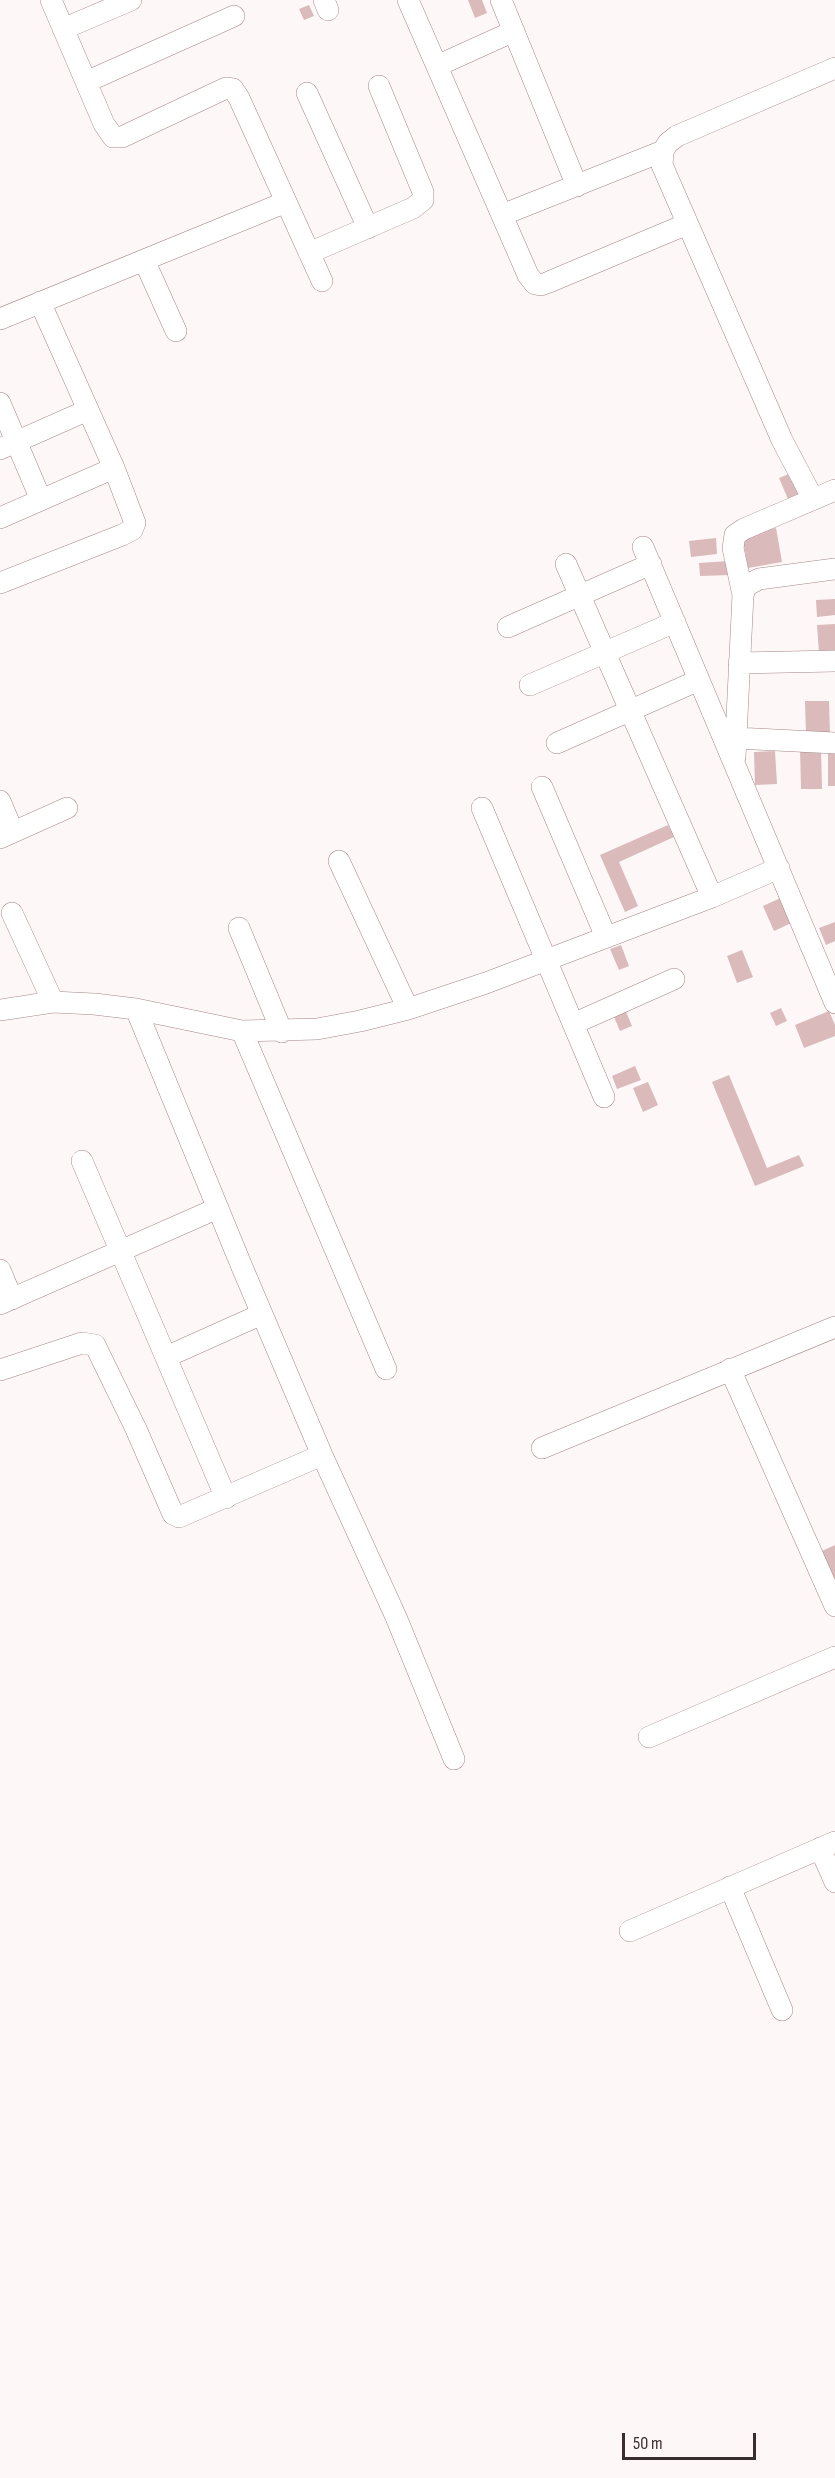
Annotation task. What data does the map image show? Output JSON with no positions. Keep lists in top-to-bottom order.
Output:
{
  "scale_bar": "50 m"
}
